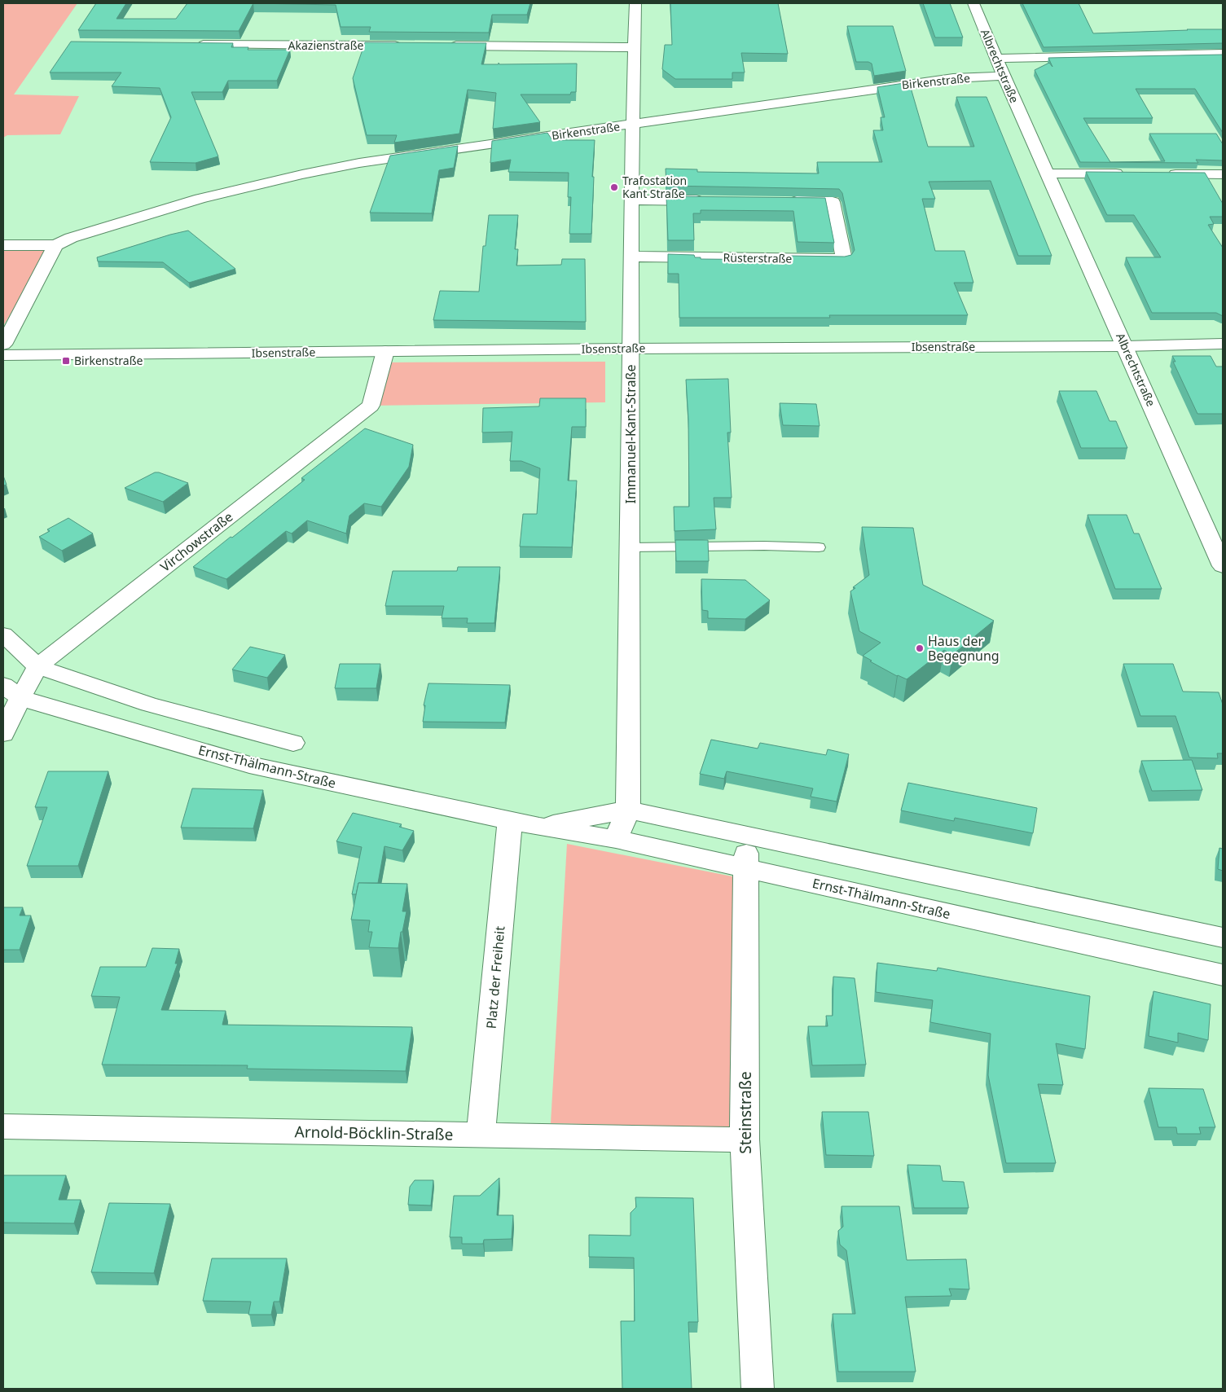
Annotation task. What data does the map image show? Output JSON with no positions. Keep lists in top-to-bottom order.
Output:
{
  "streets": {
    "street": [
      "Akazienstraße",
      "Albrechtstraße",
      "Birkenstraße",
      "Rüsterstraße",
      "Ibsenstraße",
      "Immanuel-Kant-Straße",
      "Virchowstraße",
      "Ernst-Thälmann-Straße",
      "Platz der Freiheit",
      "Steinstraße",
      "Arnold-Böcklin-Straße"
    ]
  },
  "crossings": [
    ["Albrechtstraße", "Birkenstraße"],
    ["Albrechtstraße", "Ibsenstraße"],
    ["Birkenstraße", "Immanuel-Kant-Straße"],
    ["Rüsterstraße", "Immanuel-Kant-Straße"],
    ["Ibsenstraße", "Immanuel-Kant-Straße"],
    ["Ibsenstraße", "Virchowstraße"],
    ["Immanuel-Kant-Straße", "Ernst-Thälmann-Straße"],
    ["Virchowstraße", "Ernst-Thälmann-Straße"],
    ["Ernst-Thälmann-Straße", "Platz der Freiheit"],
    ["Ernst-Thälmann-Straße", "Steinstraße"],
    ["Platz der Freiheit", "Arnold-Böcklin-Straße"],
    ["Steinstraße", "Arnold-Böcklin-Straße"]
  ],
  "places": {
    "other": ["Trafostation Kant Straße", "Haus der Begegnung"],
    "transit": ["Birkenstraße"]
  }
}
